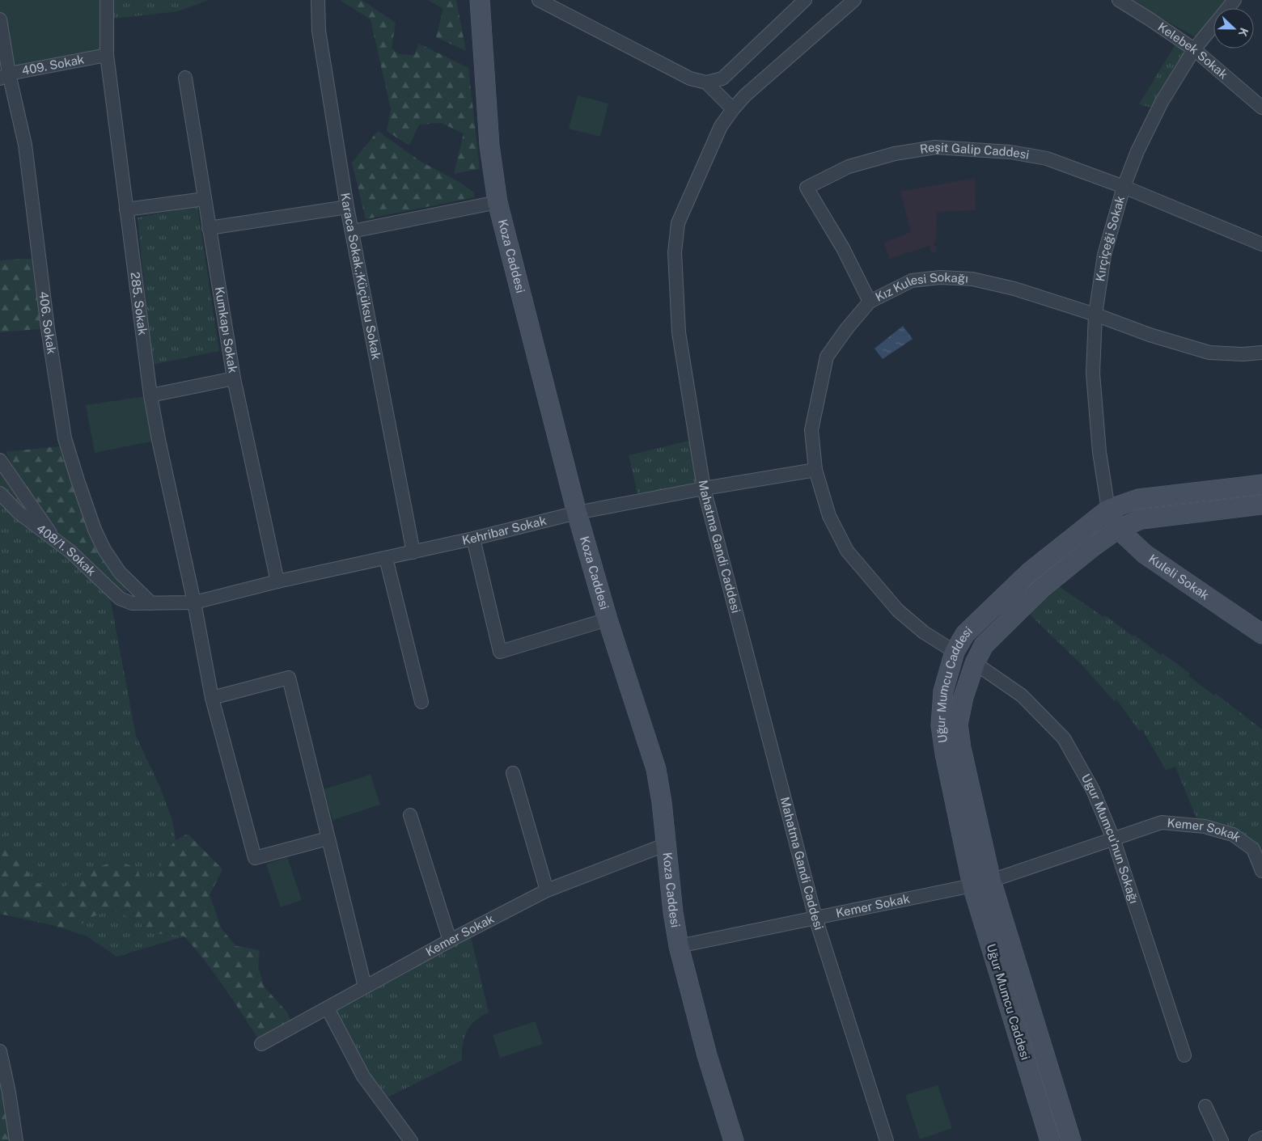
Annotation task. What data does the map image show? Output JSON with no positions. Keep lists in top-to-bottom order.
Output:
{
  "streets": {
    "main road": ["Koza Caddesi", "Kuleli Sokak", "Uğur Mumcu Caddesi"],
    "street": [
      "Kelebek Sokak",
      "409. Sokak",
      "Reşit Galip Caddesi",
      "Kırçiçeği Sokak",
      "Karaca Sokak.;Küçüksu Sokak",
      "Kız Kulesi Sokağı",
      "285. Sokak",
      "406. Sokak",
      "Kumkapı Sokak",
      "Kehribar Sokak",
      "Mahatma Gandi Caddesi",
      "408/1. Sokak",
      "Kemer Sokak",
      "Ugur Mumcu'nun Sokağı"
    ]
  },
  "crossings": [
    ["Kelebek Sokak", "Kırçiçeği Sokak"],
    ["409. Sokak", "285. Sokak"],
    ["409. Sokak", "406. Sokak"],
    ["Reşit Galip Caddesi", "Kırçiçeği Sokak"],
    ["Reşit Galip Caddesi", "Kız Kulesi Sokağı"],
    ["Kırçiçeği Sokak", "Kız Kulesi Sokağı"],
    ["Kırçiçeği Sokak", "Kuleli Sokak"],
    ["Kırçiçeği Sokak", "Uğur Mumcu Caddesi"],
    ["Koza Caddesi", "Kehribar Sokak"],
    ["Koza Caddesi", "Kemer Sokak"],
    ["Karaca Sokak.;Küçüksu Sokak", "Kehribar Sokak"],
    ["Kız Kulesi Sokağı", "Kehribar Sokak"],
    ["Kız Kulesi Sokağı", "Uğur Mumcu Caddesi"],
    ["285. Sokak", "Kehribar Sokak"],
    ["406. Sokak", "Kehribar Sokak"],
    ["Kumkapı Sokak", "Kehribar Sokak"],
    ["Kehribar Sokak", "Mahatma Gandi Caddesi"],
    ["Kehribar Sokak", "408/1. Sokak"],
    ["Mahatma Gandi Caddesi", "Kemer Sokak"],
    ["Kuleli Sokak", "Uğur Mumcu Caddesi"],
    ["Uğur Mumcu Caddesi", "Kemer Sokak"],
    ["Uğur Mumcu Caddesi", "Ugur Mumcu'nun Sokağı"],
    ["Kemer Sokak", "Ugur Mumcu'nun Sokağı"]
  ],
  "north": "right"
}
